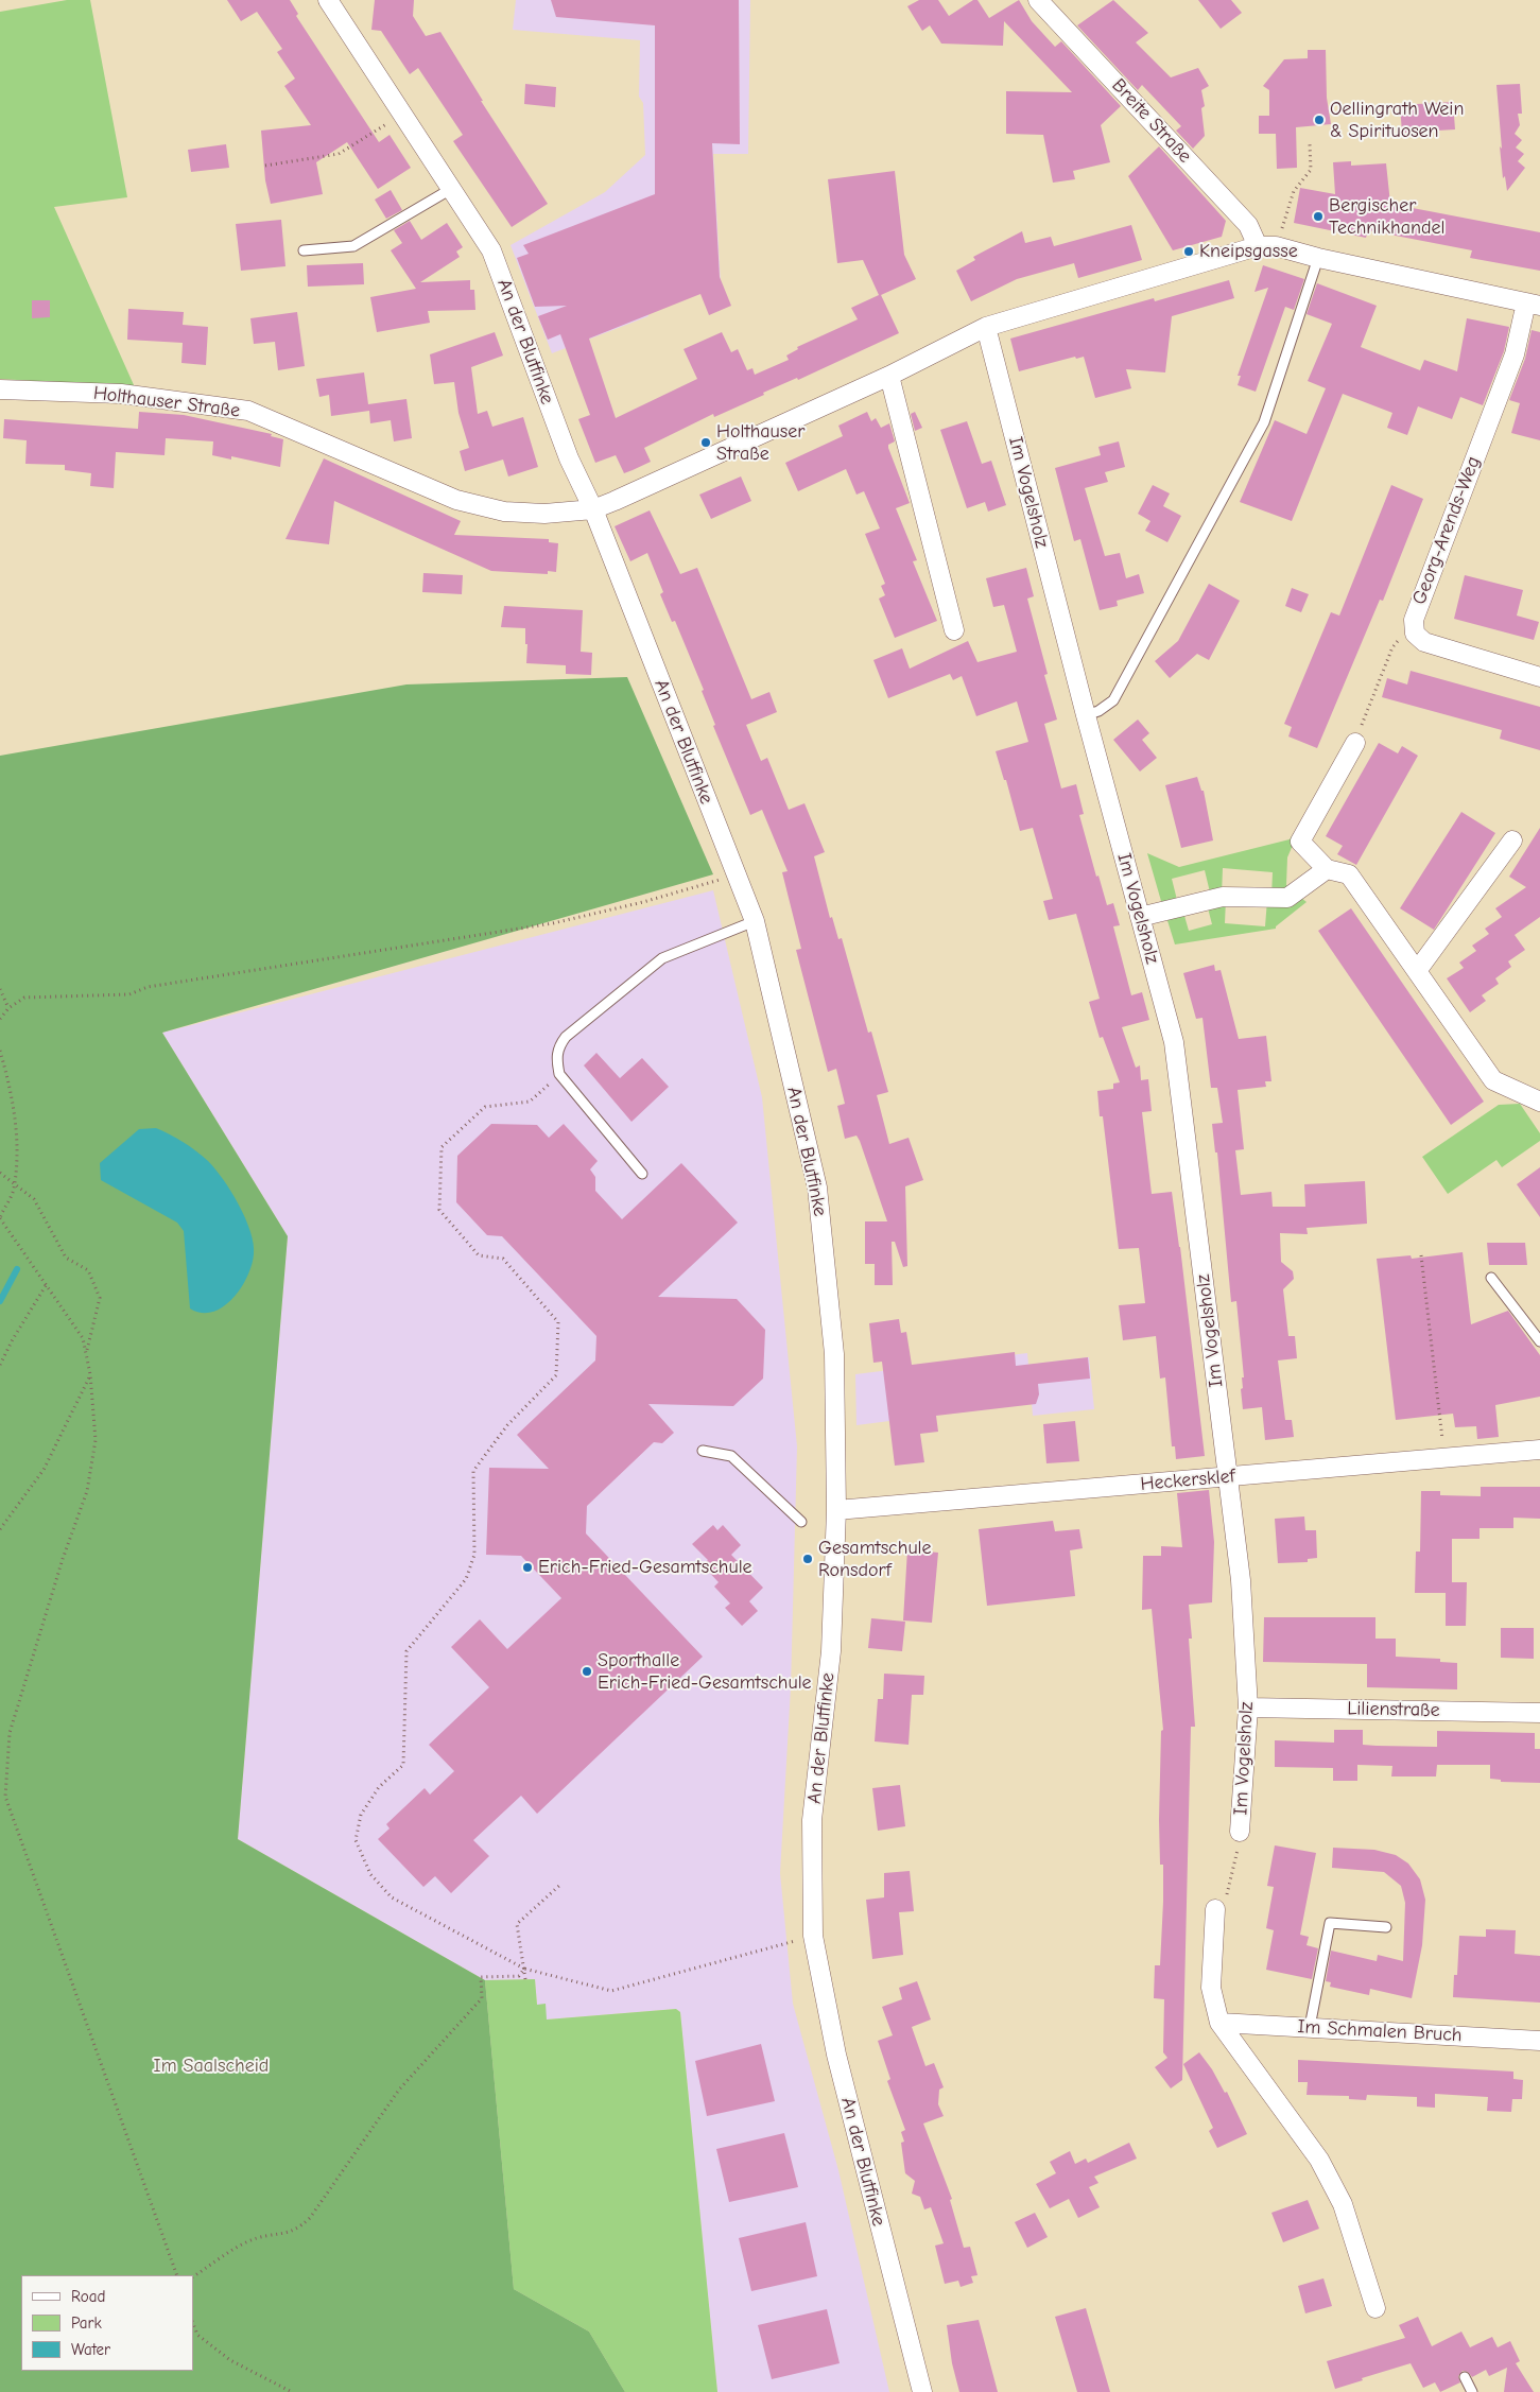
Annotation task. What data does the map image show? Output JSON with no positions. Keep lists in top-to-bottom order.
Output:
{
  "streets": {
    "street": [
      "Breite Straße",
      "An der Blutfinke",
      "Holthauser Straße",
      "Im Vogelsholz",
      "Georg-Arends-Weg",
      "Heckersklef",
      "Lilienstraße",
      "Im Schmalen Bruch"
    ]
  },
  "crossings": [
    ["Breite Straße", "Holthauser Straße"],
    ["An der Blutfinke", "Holthauser Straße"],
    ["An der Blutfinke", "Heckersklef"],
    ["Holthauser Straße", "Im Vogelsholz"],
    ["Im Vogelsholz", "Heckersklef"],
    ["Im Vogelsholz", "Lilienstraße"]
  ],
  "parks": ["Im Saalscheid"],
  "places": [
    "Oellingrath Wein & Spirituosen",
    "Bergischer Technikhandel",
    "Kneipsgasse",
    "Holthauser Straße",
    "Gesamtschule Ronsdorf",
    "Erich-Fried-Gesamtschule",
    "Sporthalle Erich-Fried-Gesamtschule"
  ],
  "legend": ["Road", "Park", "Water"]
}
